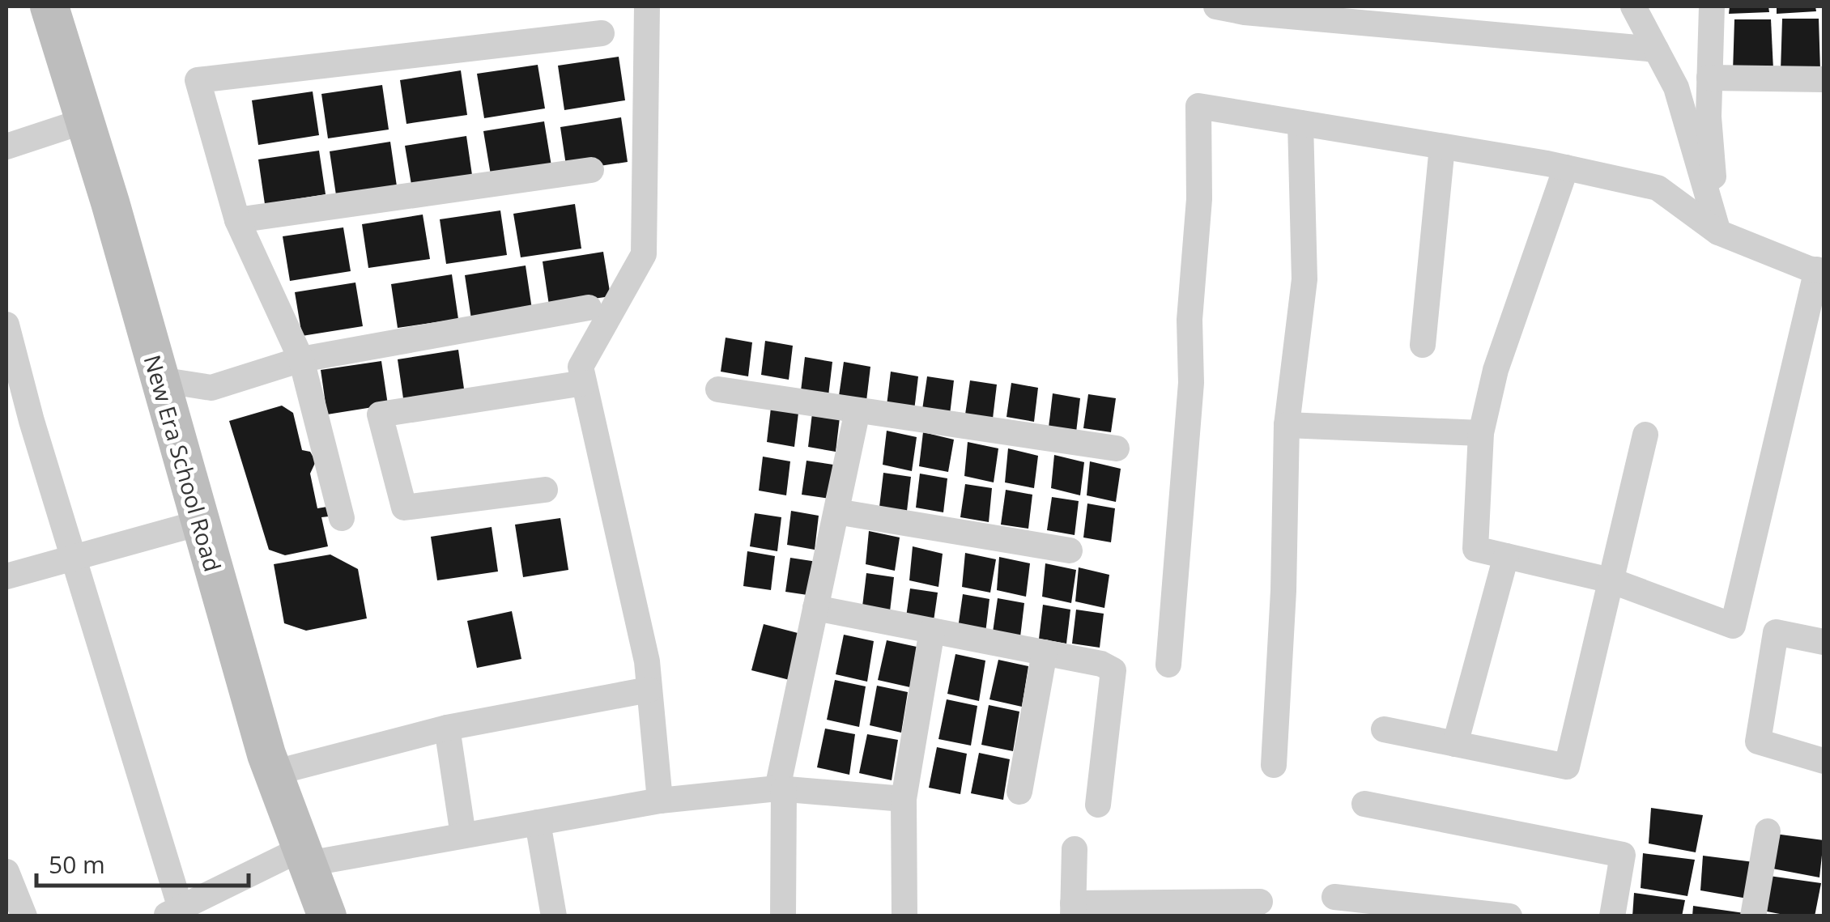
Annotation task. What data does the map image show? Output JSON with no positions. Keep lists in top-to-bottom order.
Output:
{
  "streets": {
    "street": ["New Era School Road"]
  },
  "scale_bar": "50 m"
}
